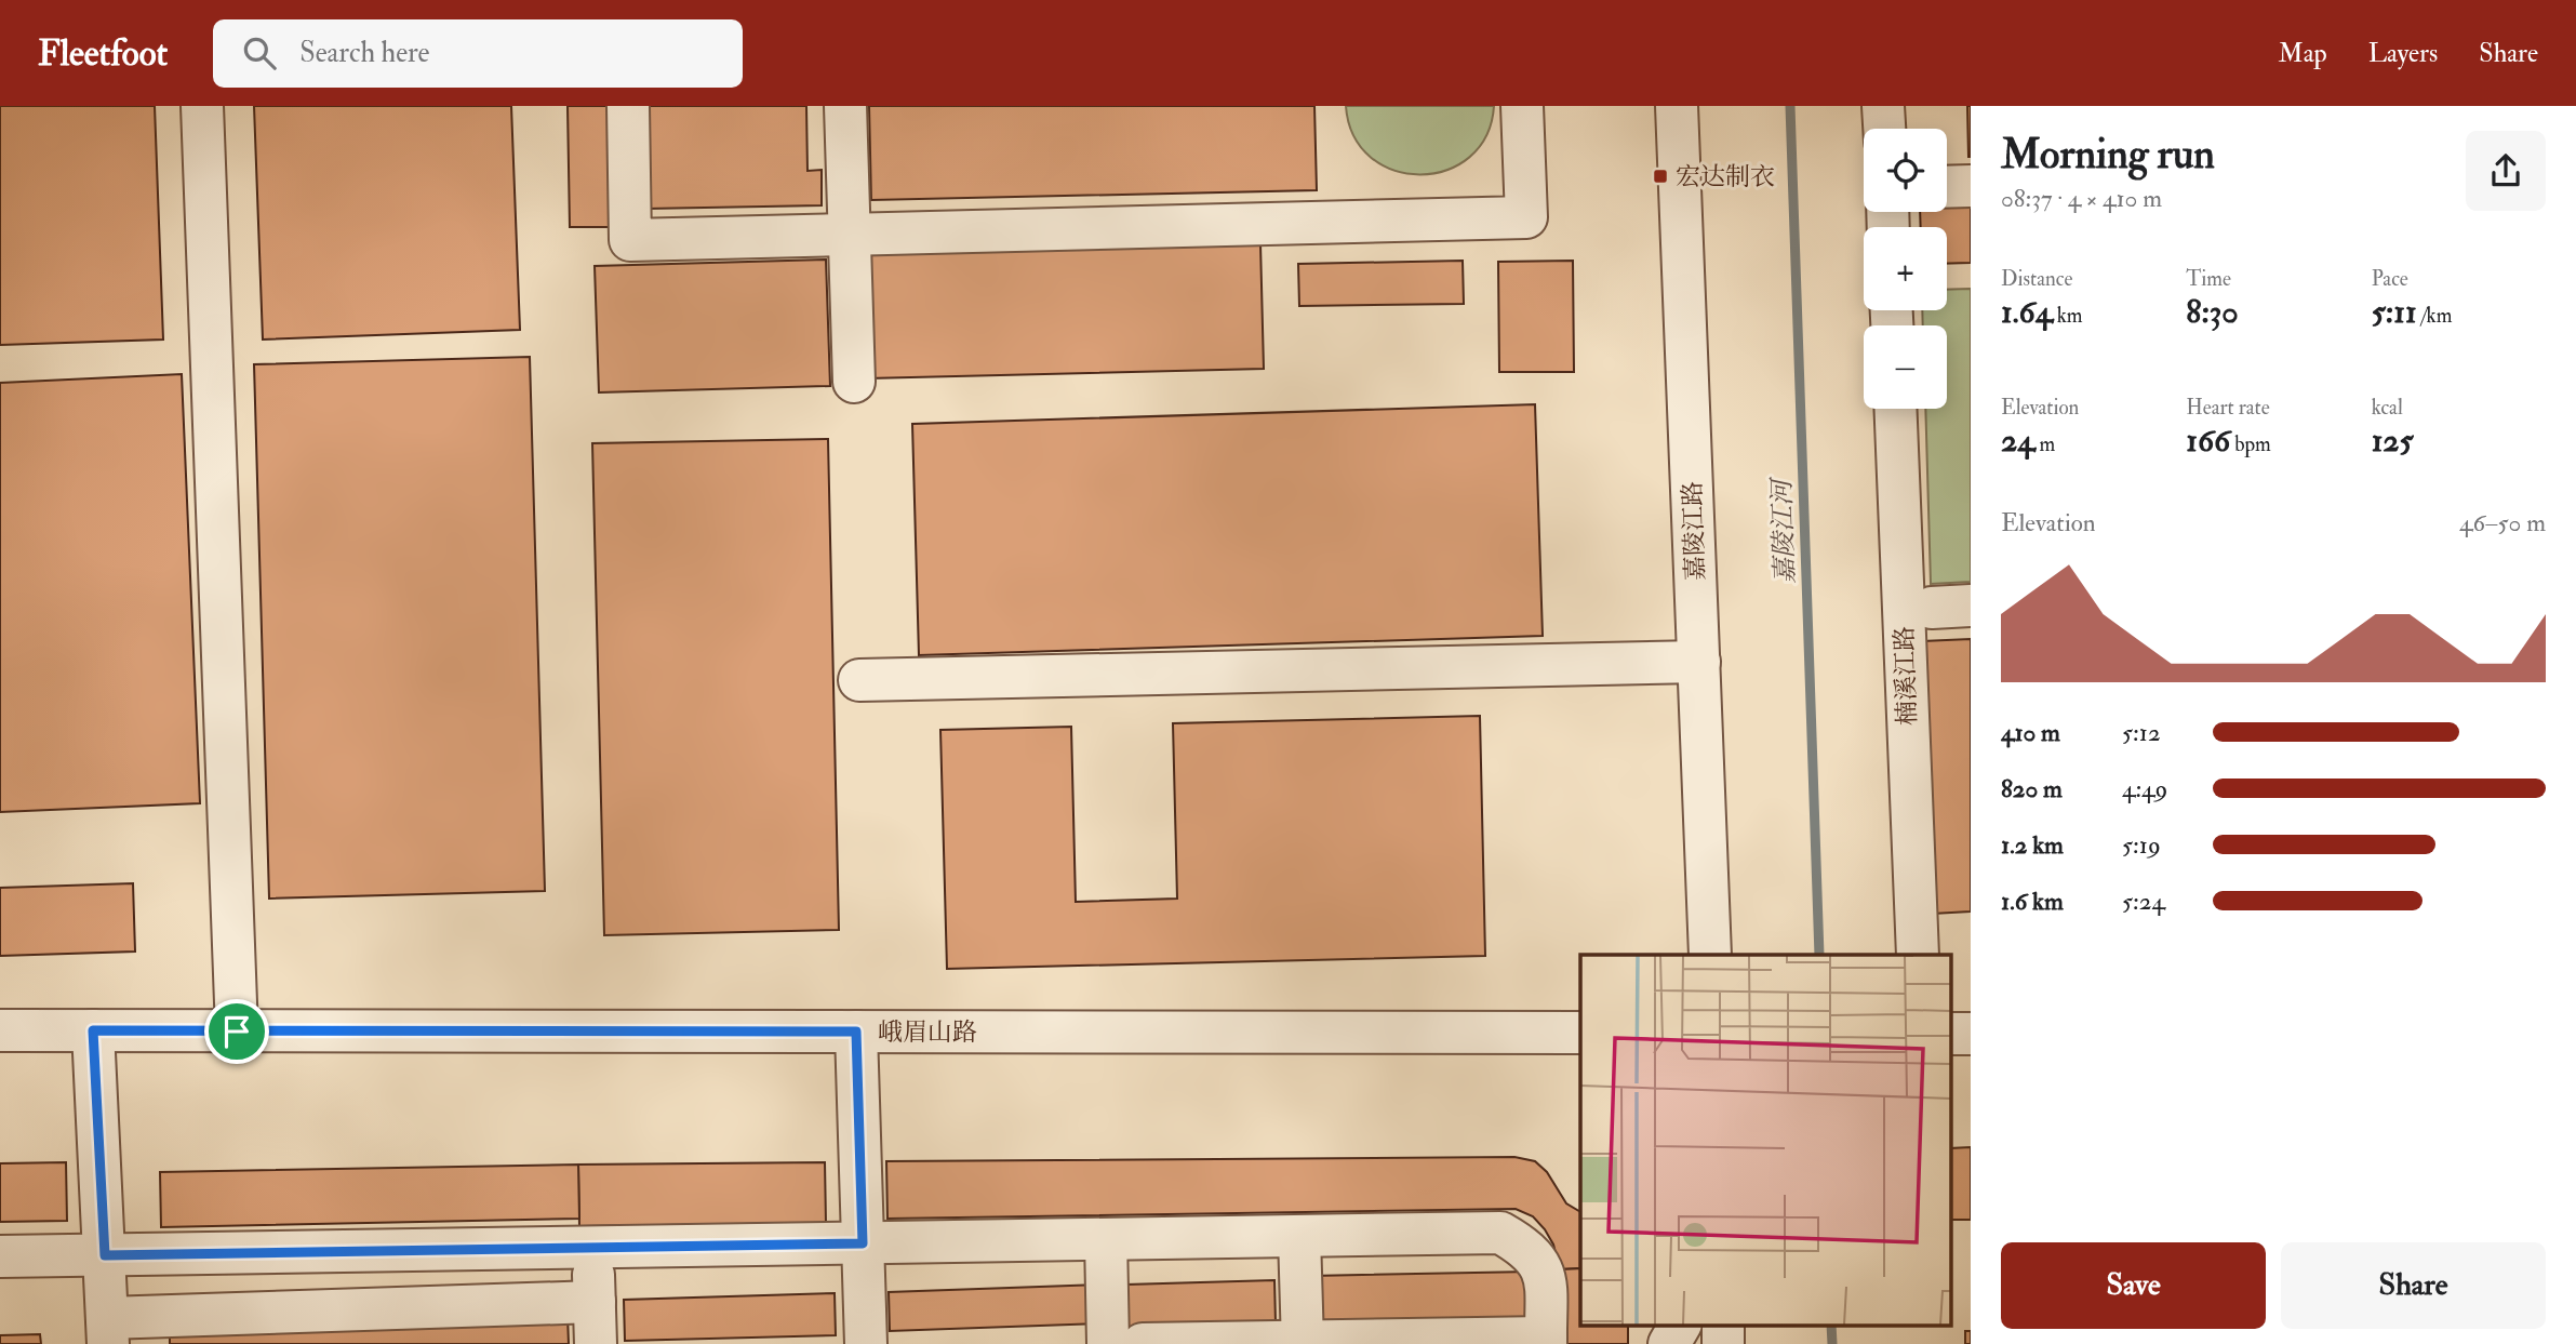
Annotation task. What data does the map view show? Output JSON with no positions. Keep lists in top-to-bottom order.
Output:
{
  "streets": {
    "street": ["嘉陵江路", "楠溪江路", "峨眉山路"]
  },
  "water": ["嘉陵江河"],
  "places": {
    "transit": ["宏达制衣"]
  },
  "page": {
    "header": "Fleetfoot",
    "search": "Search here",
    "nav": ["Map", "Layers", "Share"],
    "heading": ["Morning run", "08:37 · 4 × 410 m"],
    "map_buttons": ["+", "−"],
    "stats": [
      ["Distance", "1.64 km"],
      ["Time", "8:30"],
      ["Pace", "5:11 /km"],
      ["Elevation", "24 m"],
      ["Heart rate", "166 bpm"],
      ["kcal", "125"]
    ],
    "chart": ["Elevation", "46–50 m"],
    "list": [
      {
        "name": "410 m",
        "note": "5:12"
      },
      {
        "name": "820 m",
        "note": "4:49"
      },
      {
        "name": "1.2 km",
        "note": "5:19"
      },
      {
        "name": "1.6 km",
        "note": "5:24"
      }
    ],
    "buttons": ["Save", "Share"]
  }
}
